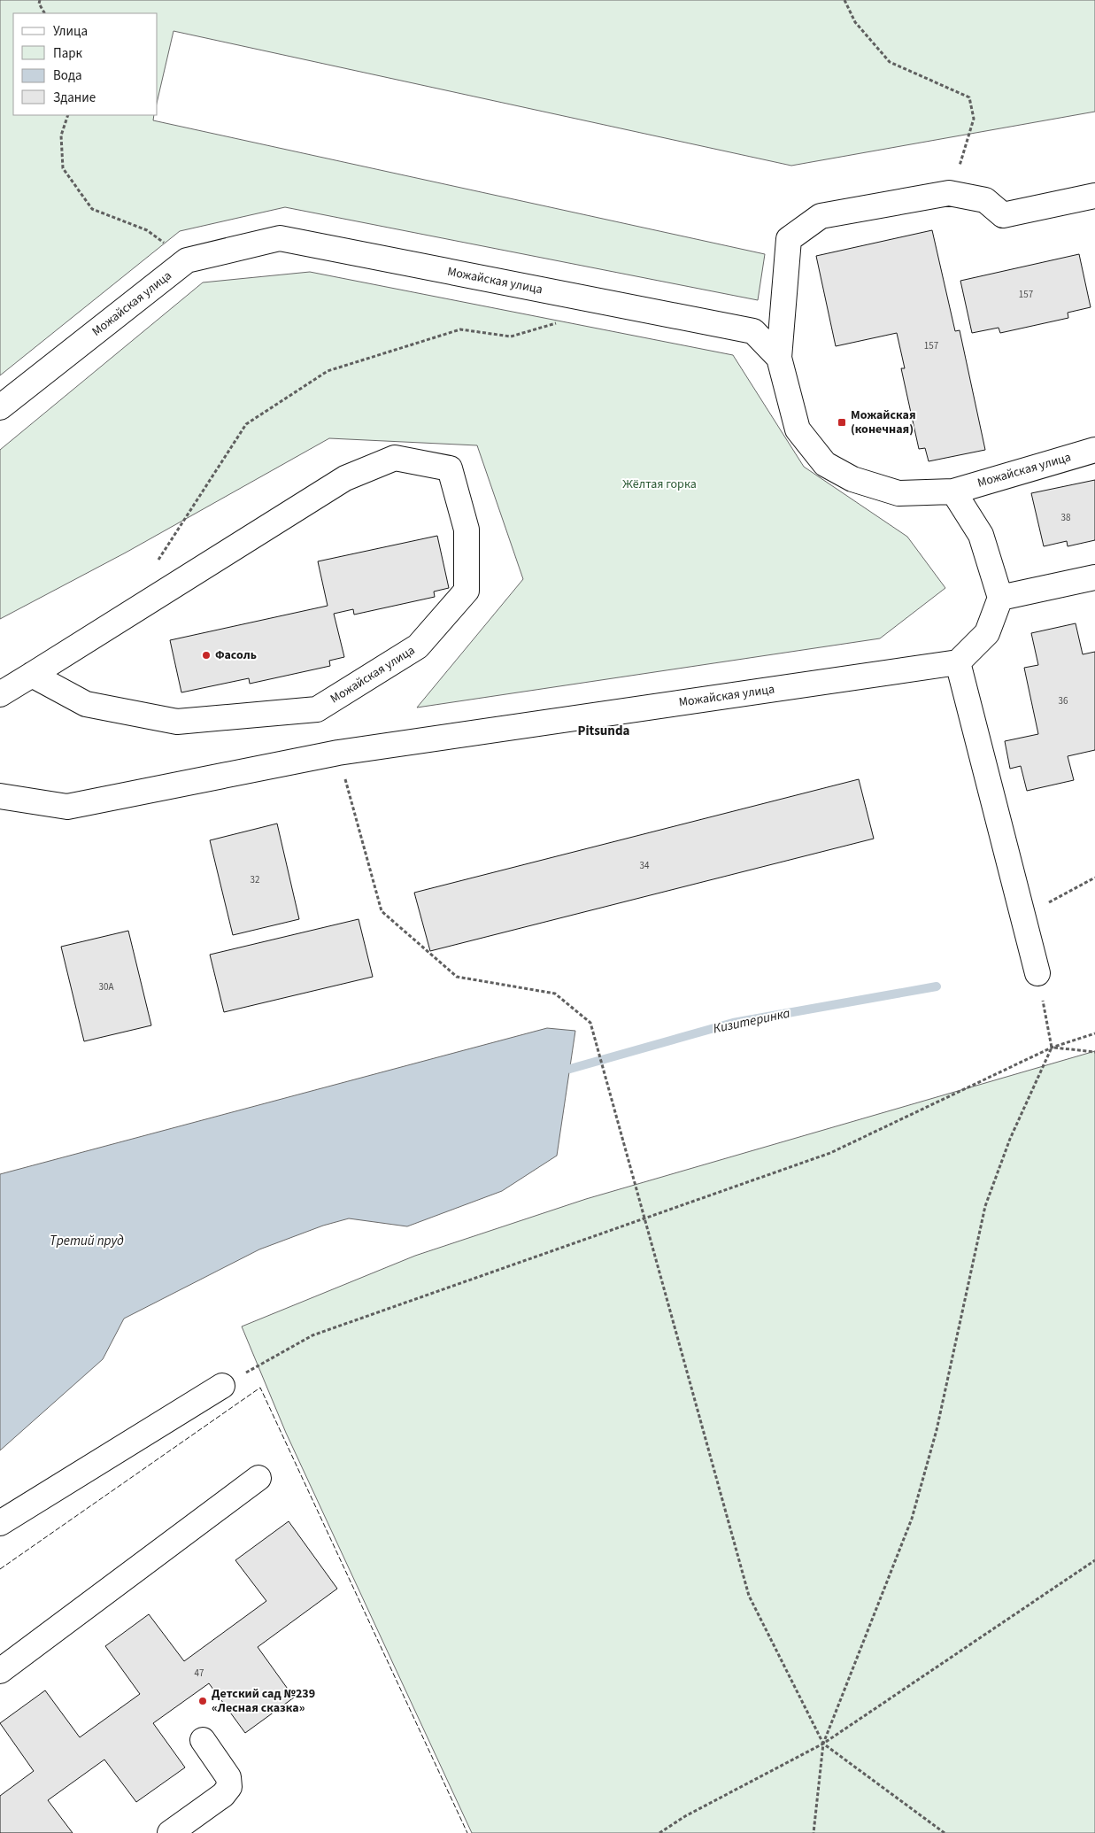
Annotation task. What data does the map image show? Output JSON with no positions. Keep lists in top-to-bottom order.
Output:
{
  "streets": {
    "lane": ["Можайская улица"]
  },
  "districts": ["Pitsunda"],
  "water": ["Кизитеринка", "Третий пруд"],
  "parks": ["Жёлтая горка"],
  "places": {
    "transit": ["Можайская (конечная)"],
    "other": ["Фасоль", "Детский сад №239 «Лесная сказка»"]
  },
  "house_numbers": [
    "157",
    "157",
    "38",
    "36",
    "34",
    "32",
    "30А",
    "47"
  ],
  "legend": [
    "Улица",
    "Парк",
    "Вода",
    "Здание"
  ]
}
